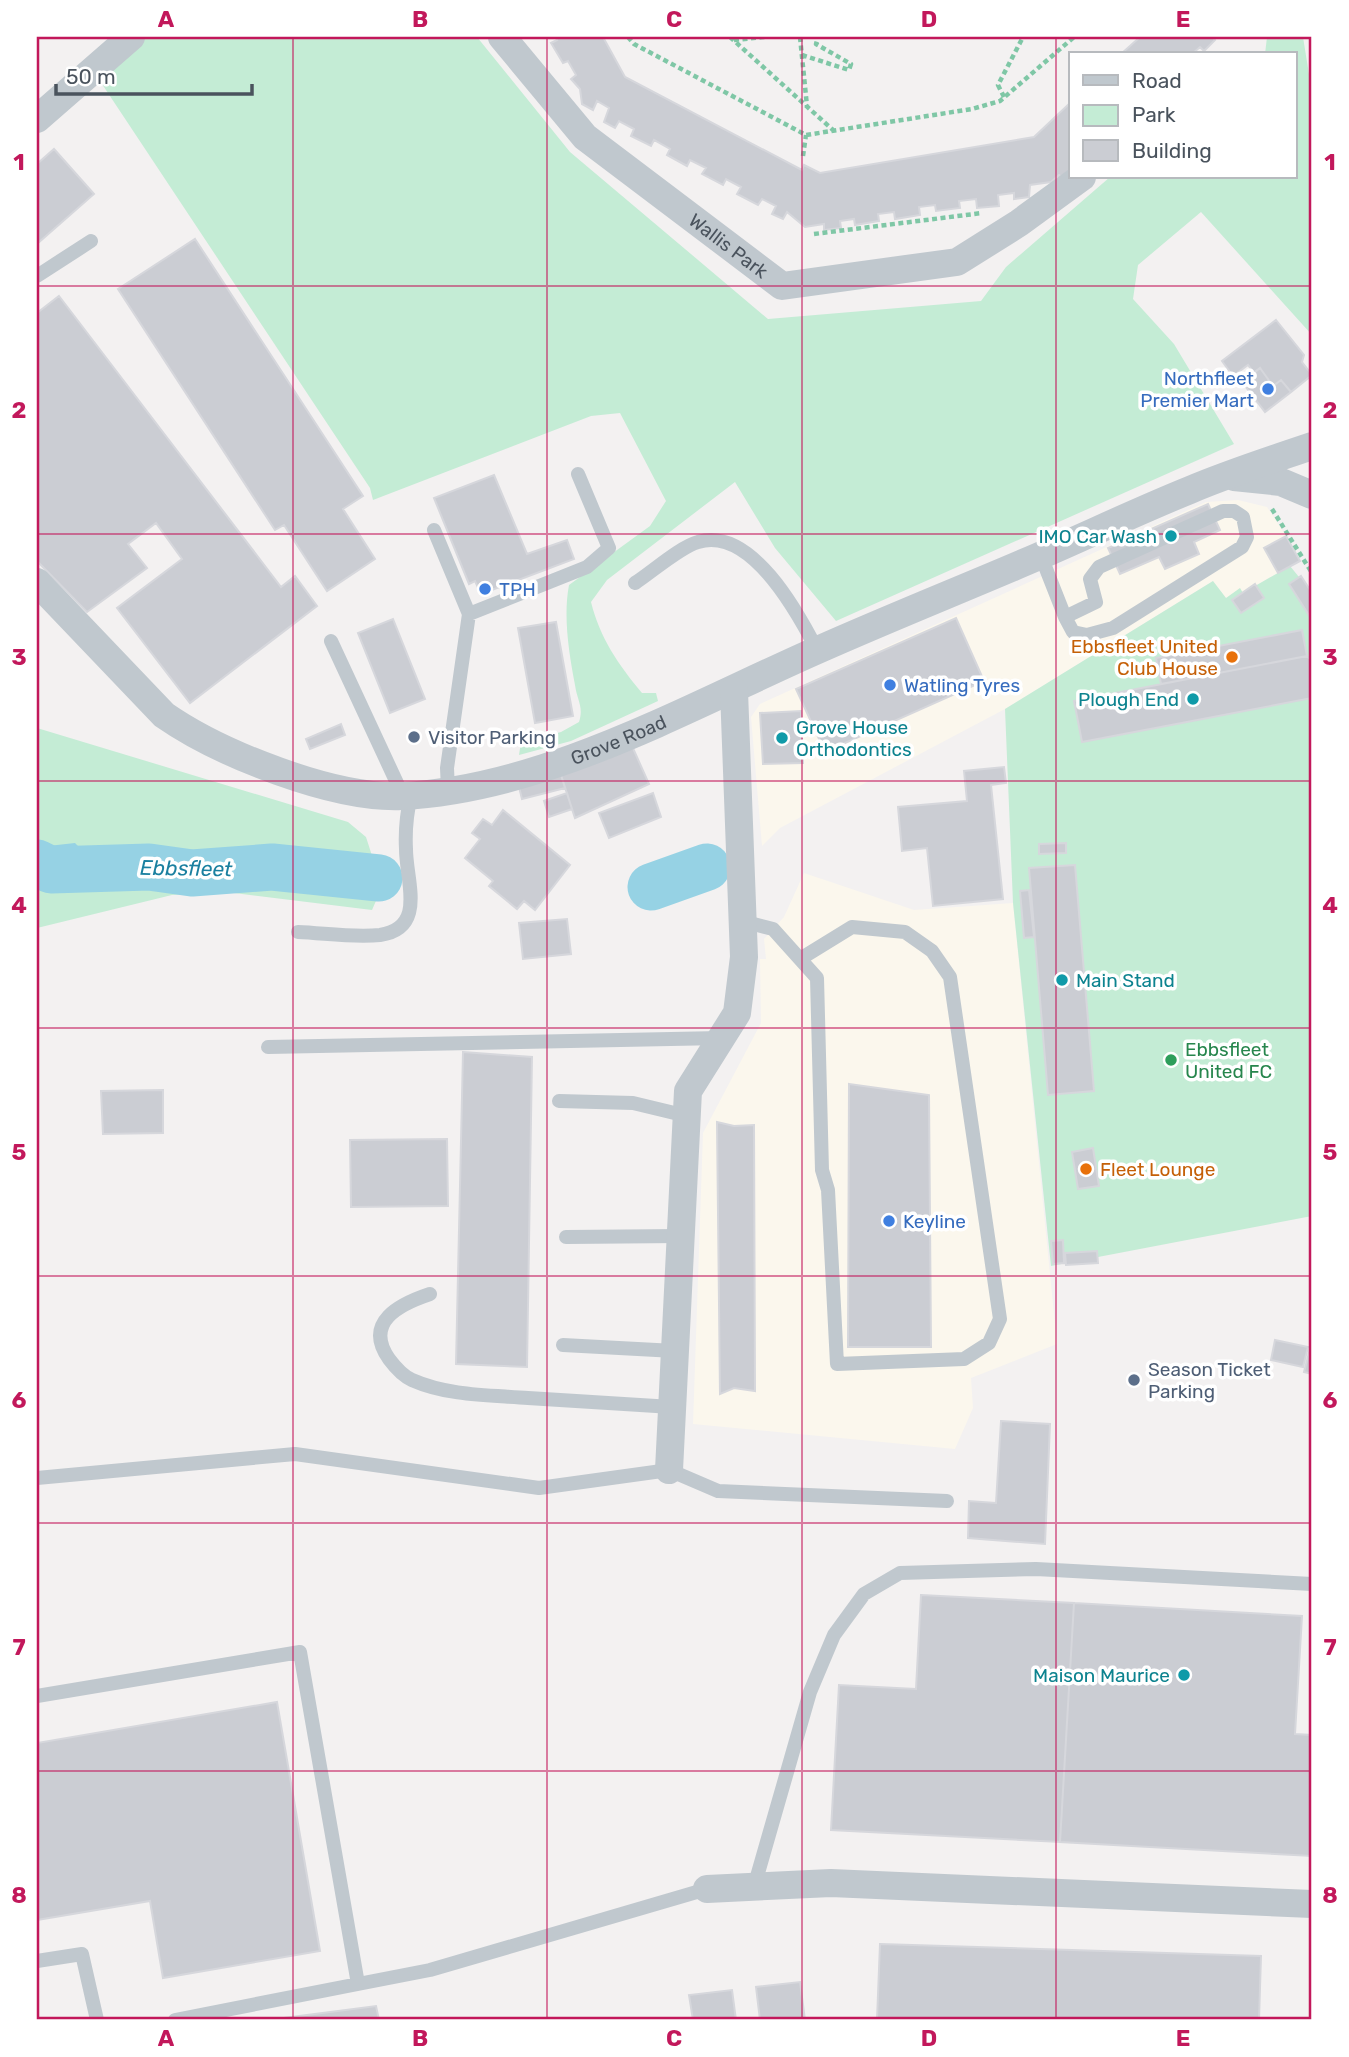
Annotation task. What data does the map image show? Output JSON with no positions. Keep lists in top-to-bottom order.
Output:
{
  "streets": {
    "street": ["Wallis Park", "Grove Road"]
  },
  "water": ["Ebbsfleet"],
  "places": [
    "Northfleet Premier Mart",
    "IMO Car Wash",
    "TPH",
    "Ebbsfleet United Club House",
    "Watling Tyres",
    "Plough End",
    "Visitor Parking",
    "Grove House Orthodontics",
    "Main Stand",
    "Ebbsfleet United FC",
    "Fleet Lounge",
    "Keyline",
    "Season Ticket Parking",
    "Maison Maurice"
  ],
  "legend": ["Road", "Park", "Building"],
  "scale_bar": "50 m",
  "grid": {
    "columns": [
      "A",
      "B",
      "C",
      "D",
      "E"
    ],
    "rows": [
      "1",
      "2",
      "3",
      "4",
      "5",
      "6",
      "7",
      "8"
    ]
  }
}
